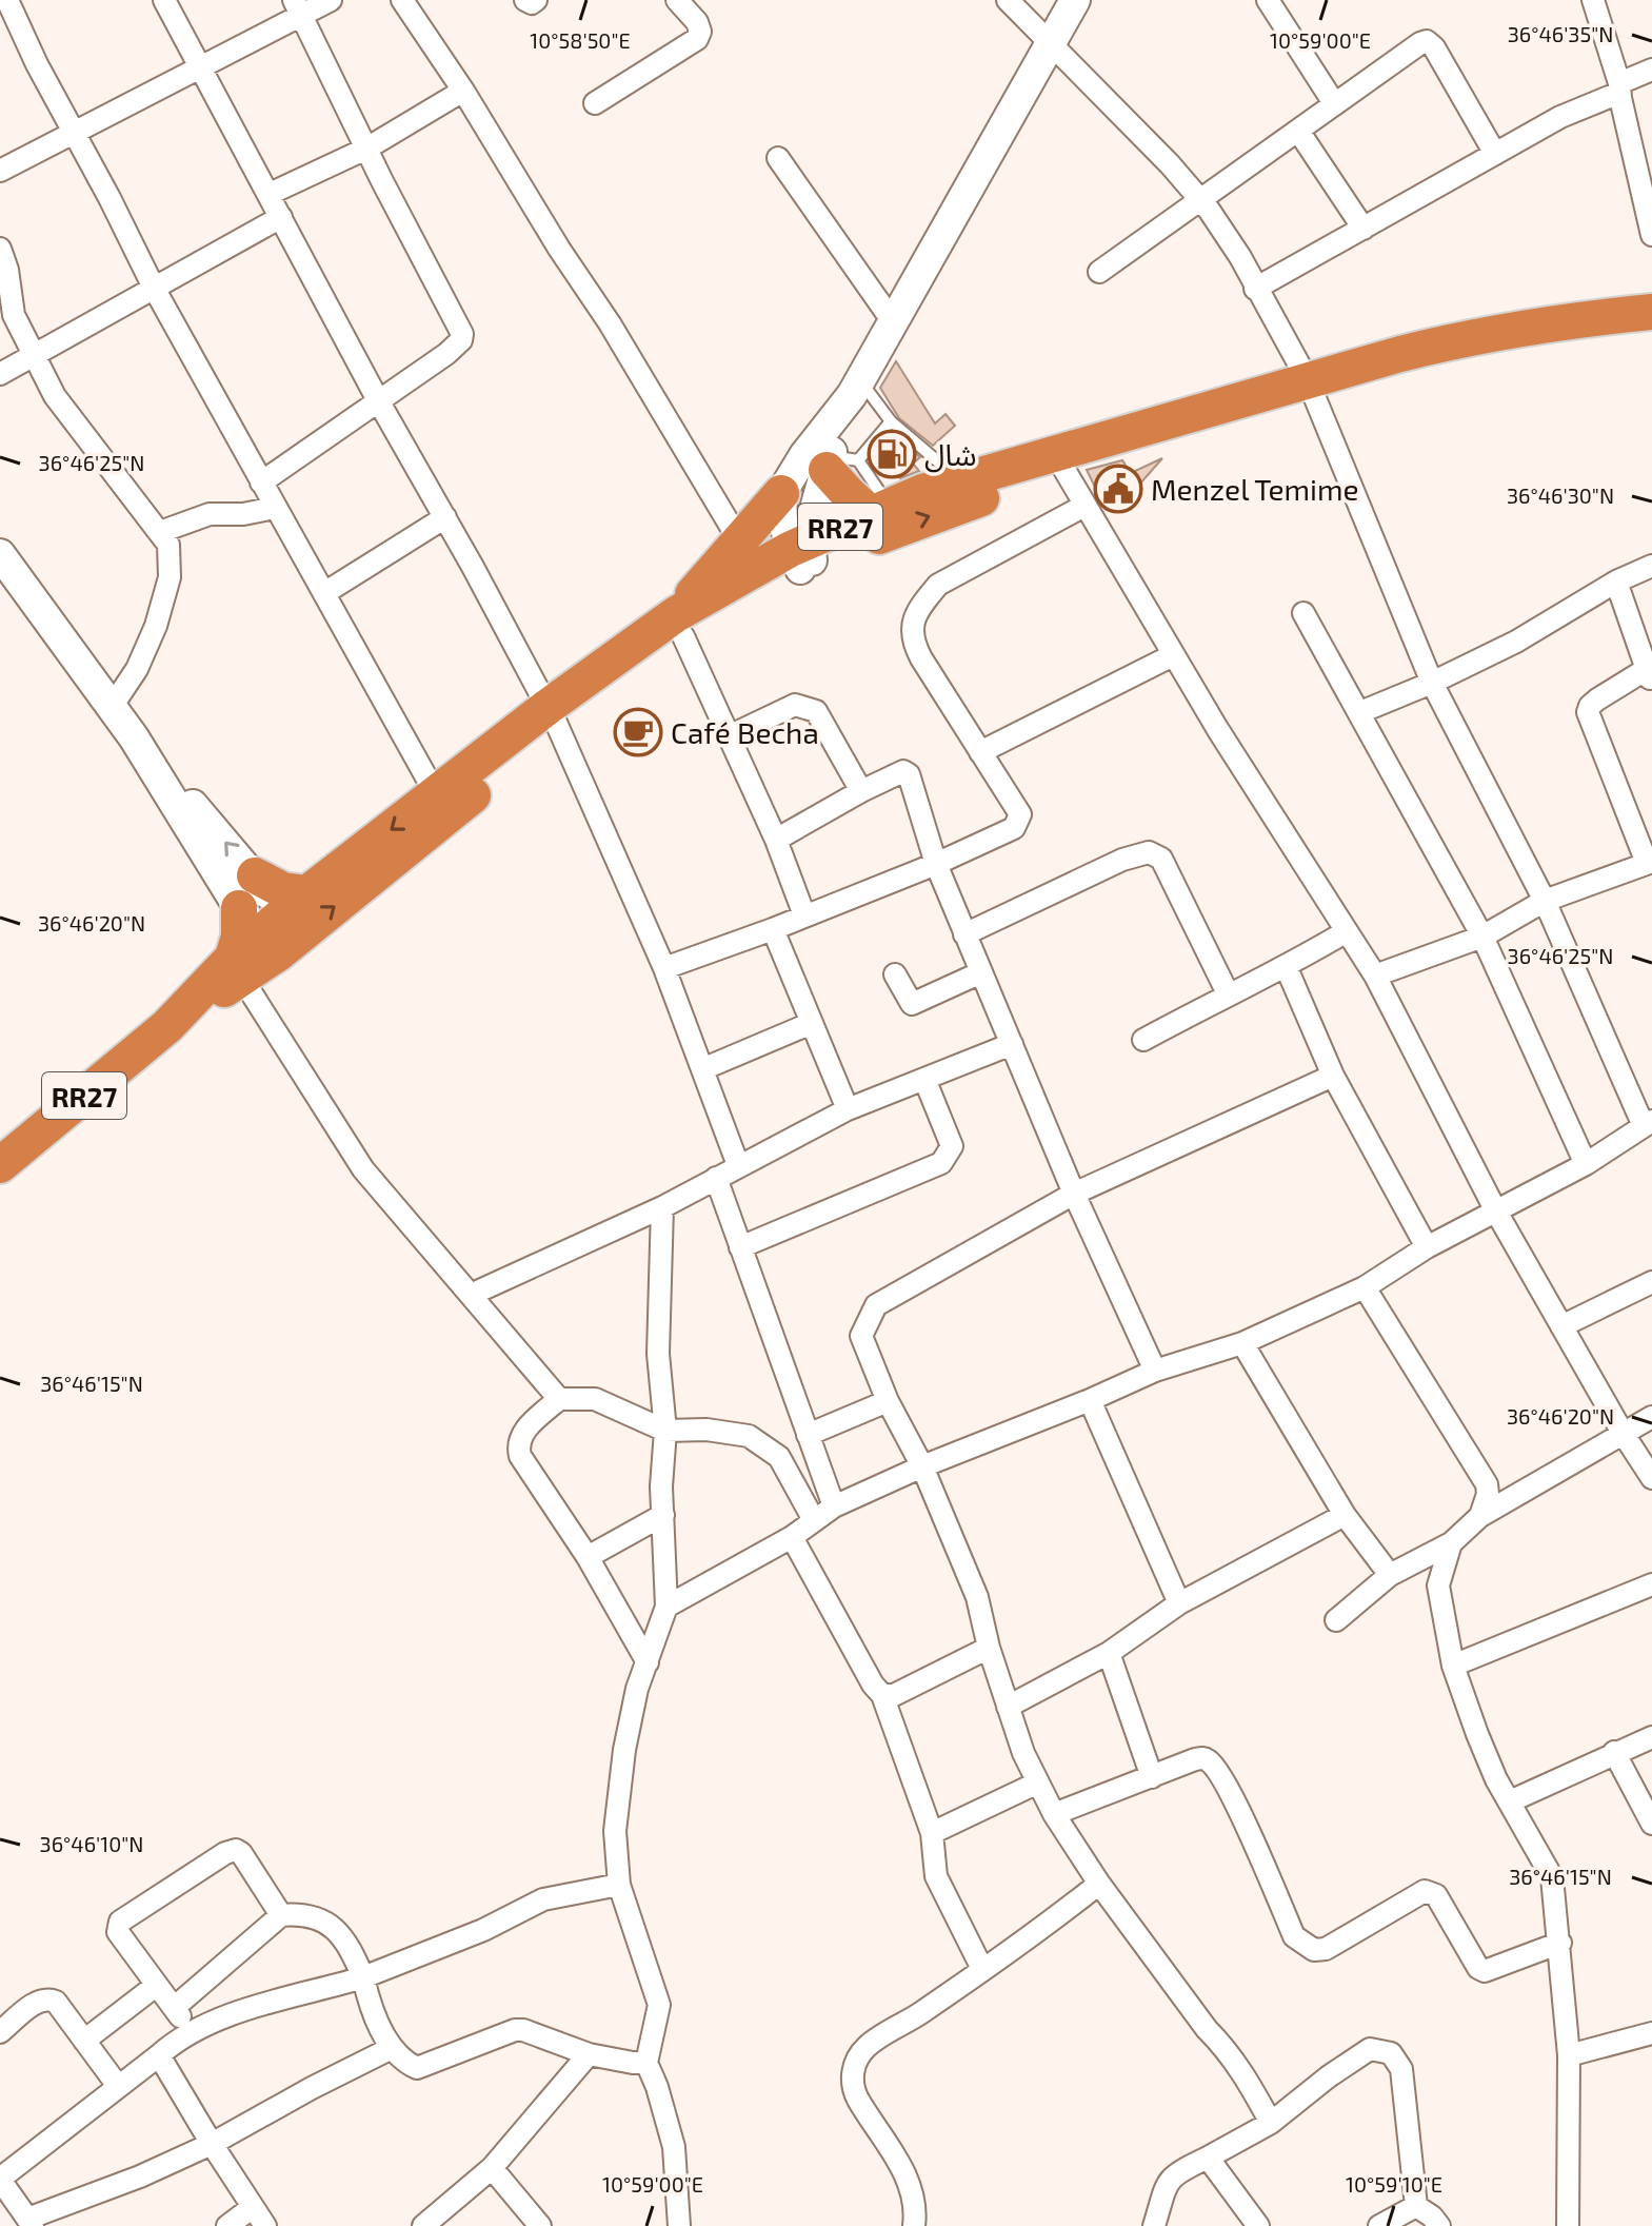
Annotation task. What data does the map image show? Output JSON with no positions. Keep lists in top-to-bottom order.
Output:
{
  "streets": {
    "highway": ["RR27"]
  },
  "places": {
    "fuel station": ["شال"],
    "public building": ["Menzel Temime"],
    "cafe": ["Café Becha"]
  },
  "coordinates": [
    "36°46'35\"N",
    "10°58'50\"E",
    "10°59'00\"E",
    "36°46'25\"N",
    "36°46'30\"N",
    "36°46'20\"N",
    "36°46'15\"N",
    "36°46'10\"N",
    "10°59'10\"E"
  ]
}
